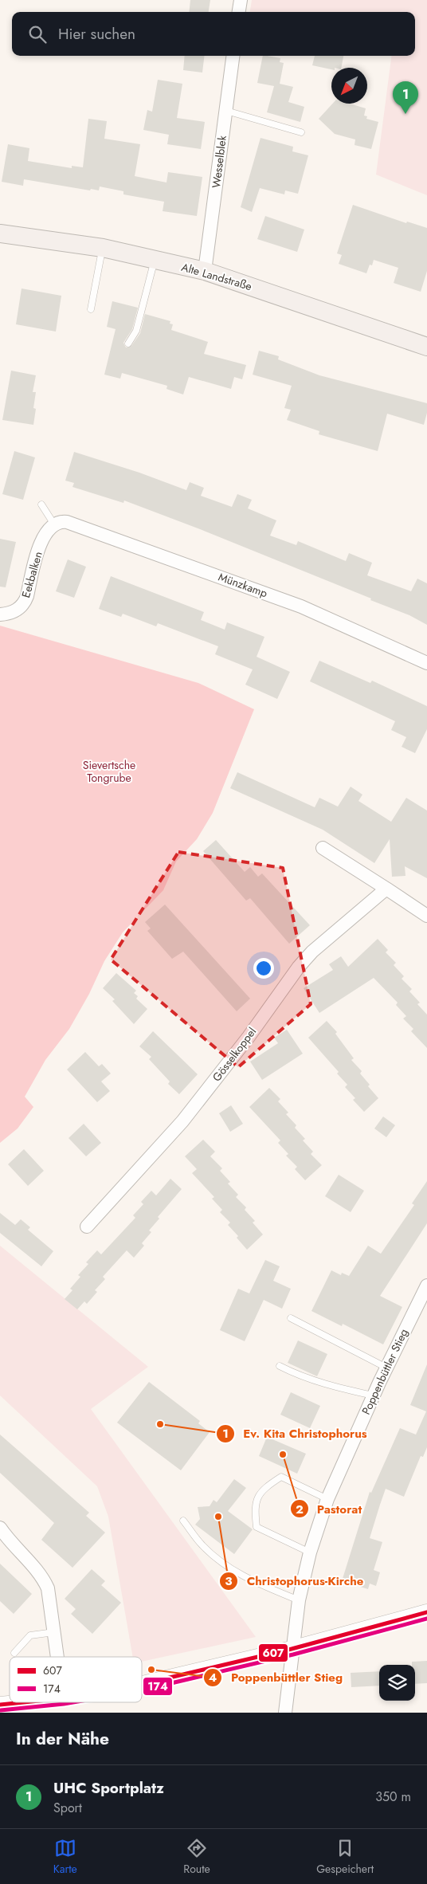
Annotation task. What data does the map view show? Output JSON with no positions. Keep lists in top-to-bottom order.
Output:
{
  "streets": {
    "main road": ["Alte Landstraße"],
    "street": [
      "Wesselblek",
      "Eekbalken",
      "Münzkamp",
      "Gösselkoppel",
      "Poppenbüttler Stieg"
    ]
  },
  "crossings": [
    ["Wesselblek", "Alte Landstraße"],
    ["Eekbalken", "Münzkamp"]
  ],
  "parks": ["Sievertsche Tongrube"],
  "places": [
    "Ev. Kita Christophorus",
    "Pastorat",
    "Christophorus-Kirche",
    "Poppenbüttler Stieg"
  ],
  "lines": ["transit line 607", "transit line 174"],
  "legend": ["607", "174"],
  "north": "bottom left",
  "page": {
    "search": "Hier suchen",
    "pins": "1",
    "heading": "In der Nähe",
    "list": [
      {
        "mark": "1",
        "name": "UHC Sportplatz",
        "note": "Sport",
        "value": "350 m"
      }
    ],
    "nav": ["Karte", "Route", "Gespeichert"]
  }
}
